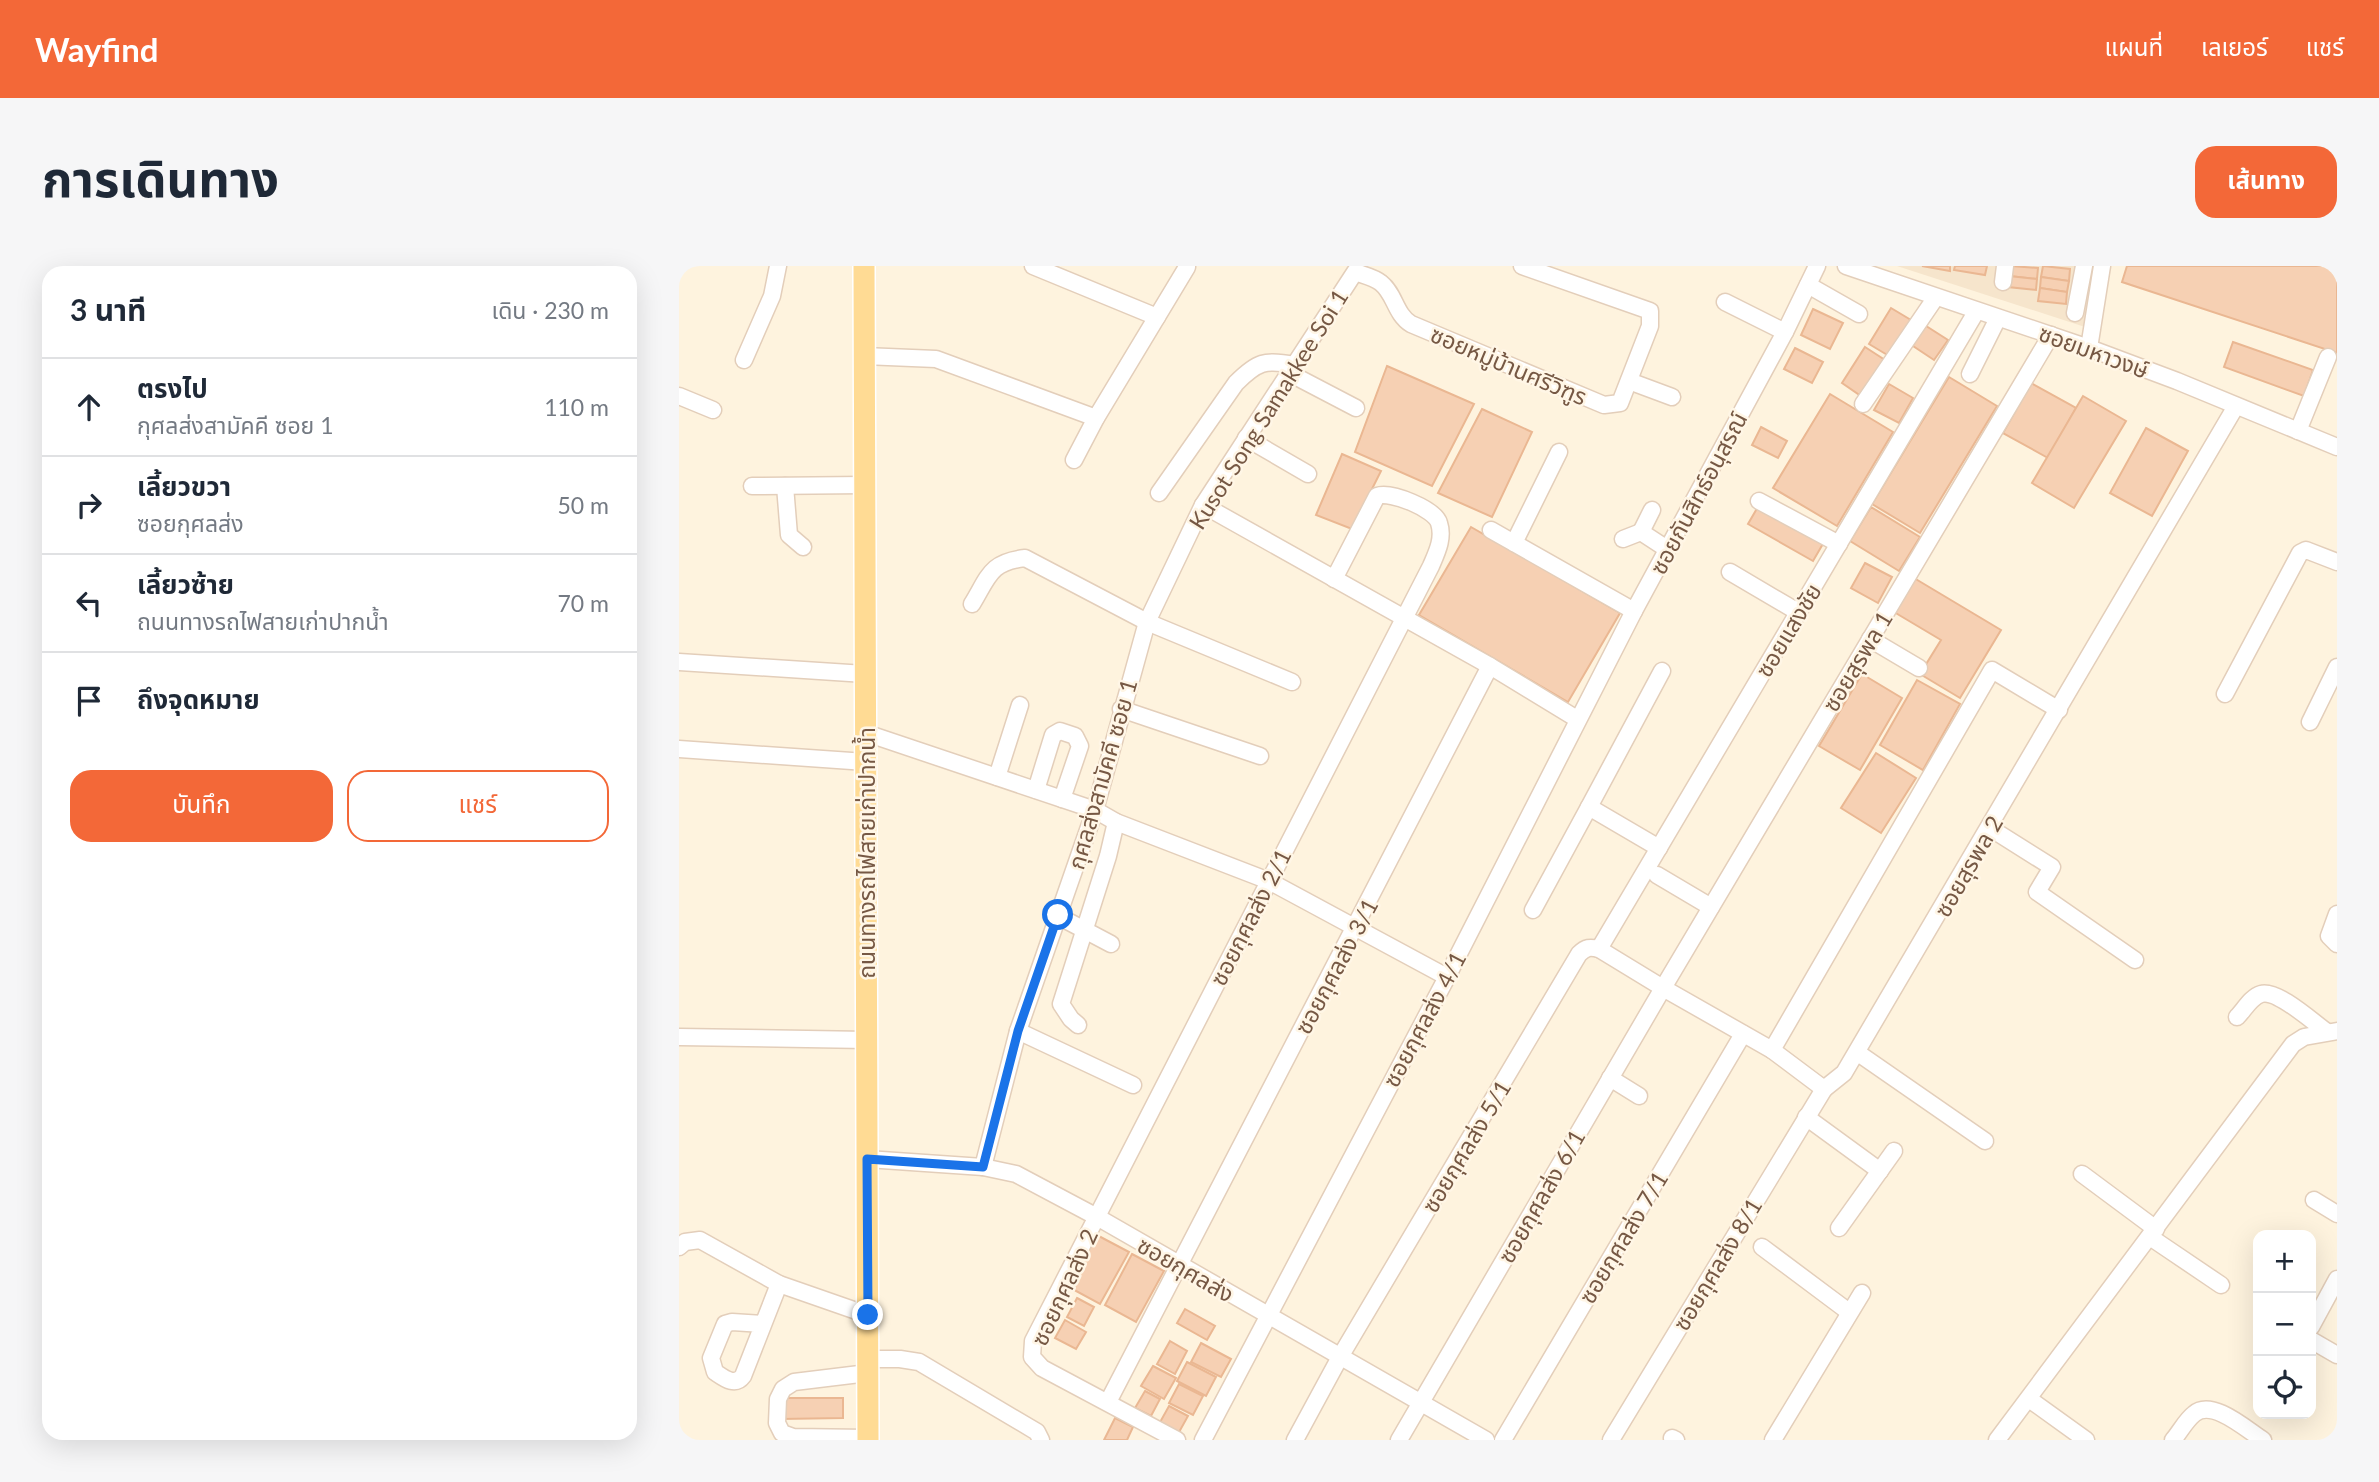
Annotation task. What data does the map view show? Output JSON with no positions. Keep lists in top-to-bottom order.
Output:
{
  "streets": {
    "main road": ["ถนนทางรถไฟสายเก่าปากน้ำ"],
    "street": [
      "ซอยมหาวงษ์",
      "ซอยหมู่บ้านศรีวิฑูร",
      "Kusot Song Samakkee Soi 1",
      "ซอยกันสิทธ์อนุสรณ์",
      "ซอยแสงชัย",
      "ซอยสุรพล 1",
      "กุศลส่งสามัคคี ซอย 1",
      "ซอยสุรพล 2",
      "ซอยกุศลส่ง 2/1",
      "ซอยกุศลส่ง 3/1",
      "ซอยกุศลส่ง 4/1",
      "ซอยกุศลส่ง 5/1",
      "ซอยกุศลส่ง 6/1",
      "ซอยกุศลส่ง 7/1",
      "ซอยกุศลส่ง 8/1",
      "ซอยกุศลส่ง",
      "ซอยกุศลส่ง 2"
    ]
  },
  "crossings": [
    ["ซอยมหาวงษ์", "ซอยแสงชัย"],
    ["ซอยมหาวงษ์", "ซอยสุรพล 1"],
    ["ซอยมหาวงษ์", "ซอยสุรพล 2"],
    ["ซอยหมู่บ้านศรีวิฑูร", "Kusot Song Samakkee Soi 1"],
    ["Kusot Song Samakkee Soi 1", "กุศลส่งสามัคคี ซอย 1"],
    ["ซอยกันสิทธ์อนุสรณ์", "ซอยกุศลส่ง 4/1"],
    ["ซอยแสงชัย", "ซอยกุศลส่ง 5/1"],
    ["ซอยสุรพล 1", "ซอยกุศลส่ง 6/1"],
    ["กุศลส่งสามัคคี ซอย 1", "ซอยกุศลส่ง"],
    ["ถนนทางรถไฟสายเก่าปากน้ำ", "ซอยกุศลส่ง"],
    ["ซอยสุรพล 2", "ซอยกุศลส่ง 8/1"],
    ["ซอยกุศลส่ง 2/1", "ซอยกุศลส่ง"],
    ["ซอยกุศลส่ง 2/1", "ซอยกุศลส่ง 2"],
    ["ซอยกุศลส่ง 3/1", "ซอยกุศลส่ง"],
    ["ซอยกุศลส่ง 3/1", "ซอยกุศลส่ง 2"],
    ["ซอยกุศลส่ง 4/1", "ซอยกุศลส่ง"],
    ["ซอยกุศลส่ง 5/1", "ซอยกุศลส่ง"],
    ["ซอยกุศลส่ง 6/1", "ซอยกุศลส่ง"],
    ["ซอยกุศลส่ง", "ซอยกุศลส่ง 2"]
  ],
  "page": {
    "header": "Wayfind",
    "nav": ["แผนที่", "เลเยอร์", "แชร์"],
    "title": "การเดินทาง",
    "buttons": [
      "เส้นทาง",
      ["บันทึก", "แชร์"]
    ],
    "heading": ["3 นาที", "เดิน · 230 m"],
    "list": [
      ["ตรงไป", "กุศลส่งสามัคคี ซอย 1", "110 m"],
      ["เลี้ยวขวา", "ซอยกุศลส่ง", "50 m"],
      ["เลี้ยวซ้าย", "ถนนทางรถไฟสายเก่าปากน้ำ", "70 m"],
      "ถึงจุดหมาย"
    ],
    "map_buttons": ["+", "−"]
  }
}
